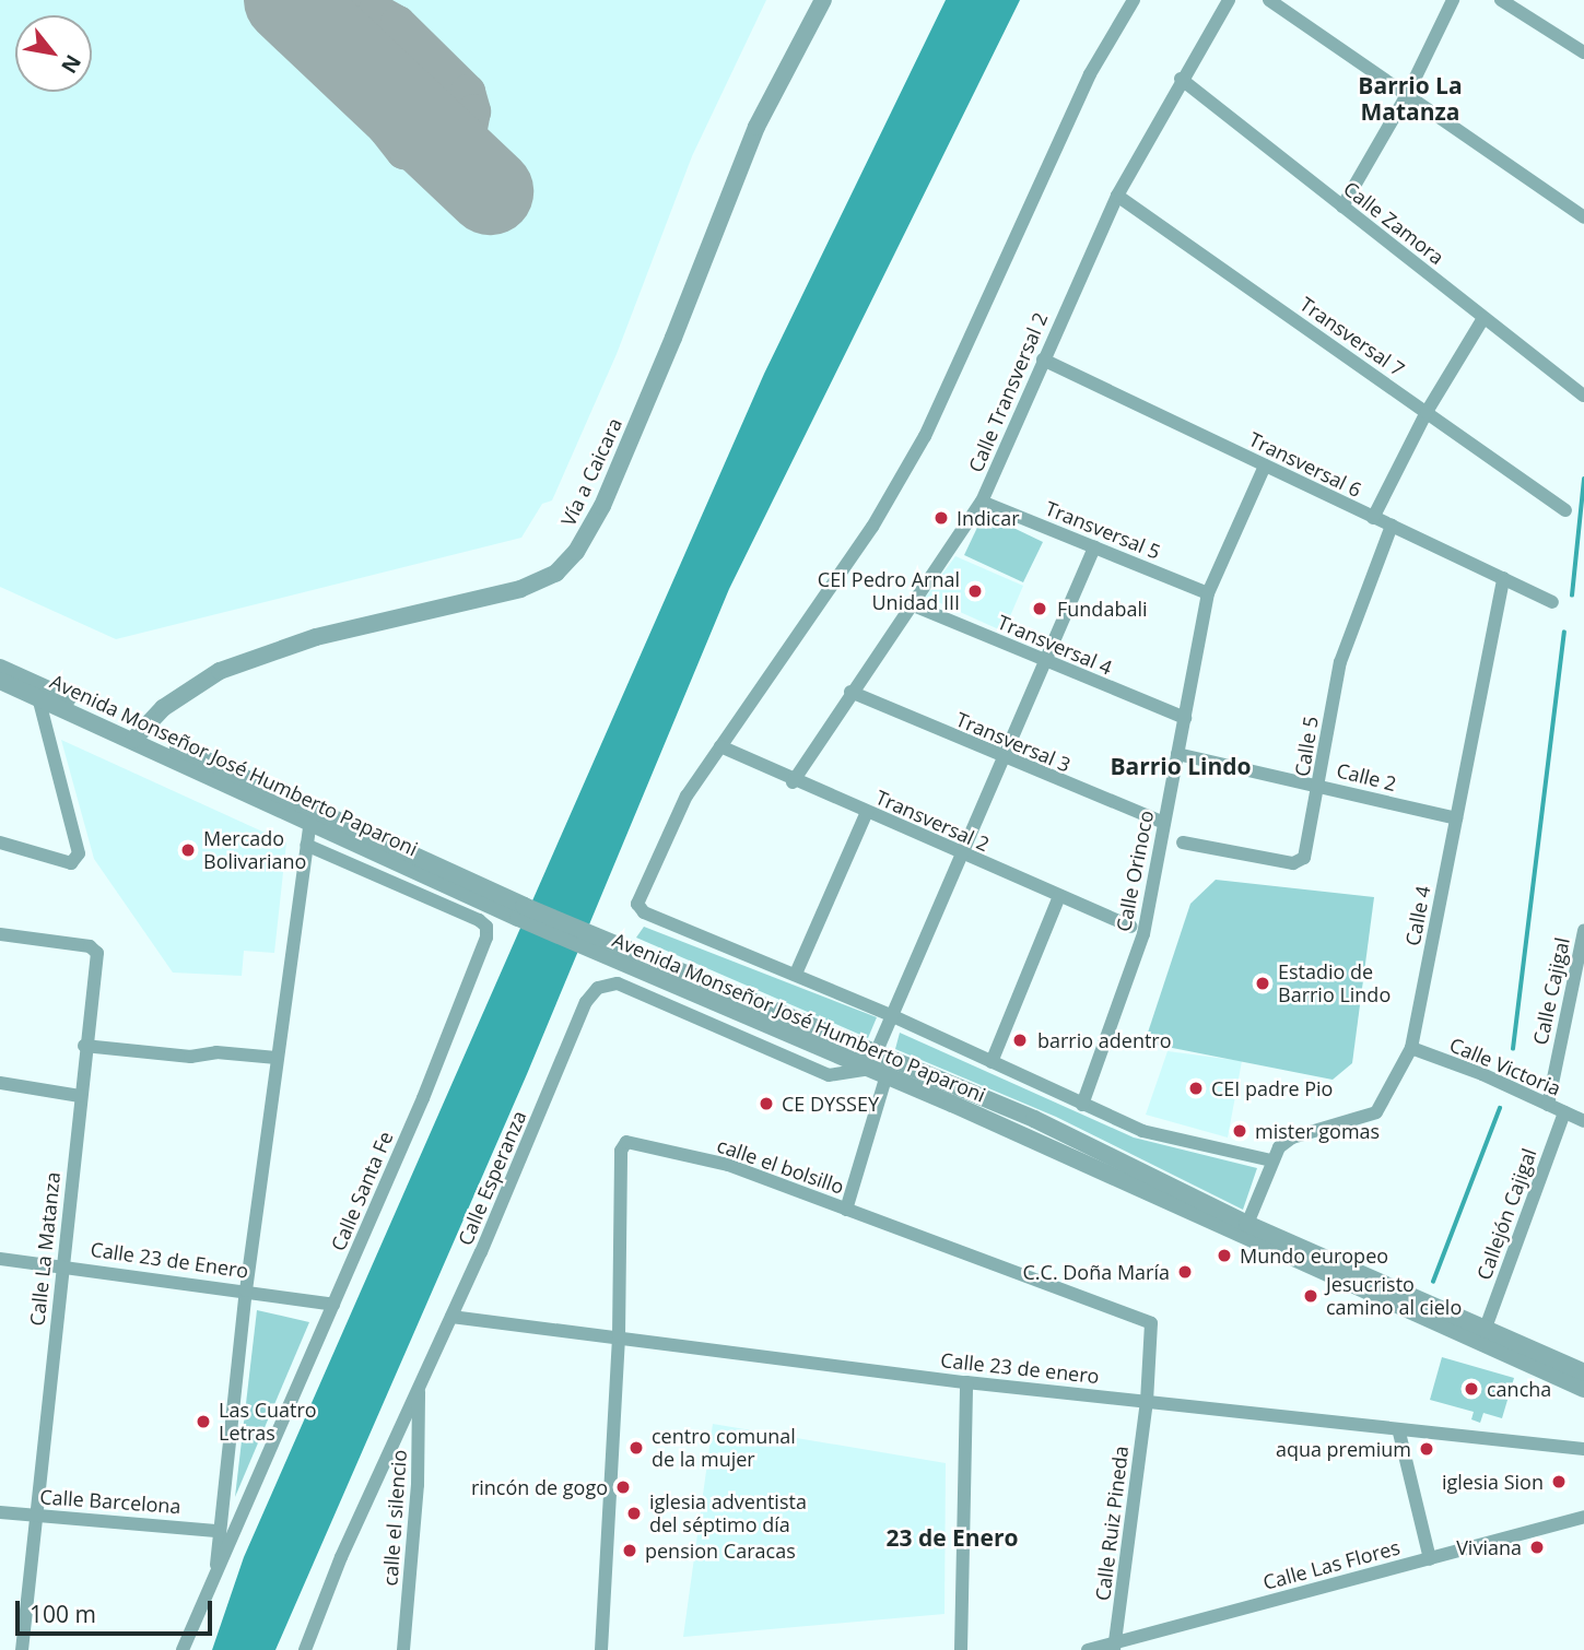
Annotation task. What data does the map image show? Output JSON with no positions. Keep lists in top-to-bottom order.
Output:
{
  "streets": {
    "street": [
      "Calle Zamora",
      "Transversal 7",
      "Calle Transversal 2",
      "Transversal 6",
      "Vía a Caicara",
      "Transversal 5",
      "Transversal 4",
      "Transversal 3",
      "Calle 5",
      "Avenida Monseñor José Humberto Paparoni",
      "Calle 2",
      "Transversal 2",
      "Calle Orinoco",
      "Calle 4",
      "Calle Cajigal",
      "Calle Victoria",
      "calle el bolsillo",
      "Calle Esperanza",
      "Calle Santa Fe",
      "Callejón Cajigal",
      "Calle La Matanza",
      "Calle 23 de Enero",
      "Calle 23 de enero",
      "Calle Barcelona",
      "calle el silencio",
      "Calle Ruiz Pineda",
      "Calle Las Flores"
    ]
  },
  "crossings": [
    ["Calle Zamora", "Calle Transversal 2"],
    ["Transversal 7", "Calle Transversal 2"],
    ["Calle Transversal 2", "Transversal 6"],
    ["Calle Transversal 2", "Transversal 5"],
    ["Calle Transversal 2", "Transversal 4"],
    ["Calle Transversal 2", "Transversal 3"],
    ["Calle Transversal 2", "Transversal 2"],
    ["Transversal 6", "Calle 5"],
    ["Transversal 6", "Calle Orinoco"],
    ["Transversal 6", "Calle 4"],
    ["Vía a Caicara", "Avenida Monseñor José Humberto Paparoni"],
    ["Transversal 5", "Calle Orinoco"],
    ["Transversal 4", "Calle Orinoco"],
    ["Transversal 3", "Calle Orinoco"],
    ["Calle 5", "Calle 2"],
    ["Avenida Monseñor José Humberto Paparoni", "Calle 4"],
    ["Avenida Monseñor José Humberto Paparoni", "Calle Esperanza"],
    ["Avenida Monseñor José Humberto Paparoni", "Callejón Cajigal"],
    ["Calle 2", "Calle Orinoco"],
    ["Calle 2", "Calle 4"],
    ["Calle 4", "Calle Victoria"],
    ["Calle Cajigal", "Calle Victoria"],
    ["Calle Victoria", "Callejón Cajigal"],
    ["calle el bolsillo", "Calle 23 de enero"],
    ["calle el bolsillo", "Calle Ruiz Pineda"],
    ["Calle Esperanza", "Calle 23 de enero"],
    ["Calle Esperanza", "calle el silencio"],
    ["Calle Santa Fe", "Calle 23 de Enero"],
    ["Calle La Matanza", "Calle 23 de Enero"],
    ["Calle La Matanza", "Calle Barcelona"],
    ["Calle 23 de enero", "Calle Ruiz Pineda"],
    ["Calle Ruiz Pineda", "Calle Las Flores"]
  ],
  "districts": ["Barrio La Matanza", "Barrio Lindo", "23 de Enero"],
  "places": [
    "Indicar",
    "CEI Pedro Arnal Unidad III",
    "Fundabali",
    "Mercado Bolivariano",
    "Estadio de Barrio Lindo",
    "barrio adentro",
    "CEI padre Pio",
    "CE DYSSEY",
    "mister gomas",
    "Mundo europeo",
    "C.C. Doña María",
    "Jesucristo camino al cielo",
    "cancha",
    "Las Cuatro Letras",
    "centro comunal de la mujer",
    "aqua premium",
    "iglesia Sion",
    "rincón de gogo",
    "iglesia adventista del séptimo día",
    "Viviana",
    "pension Caracas"
  ],
  "scale_bar": "100 m",
  "north": "bottom right"
}
